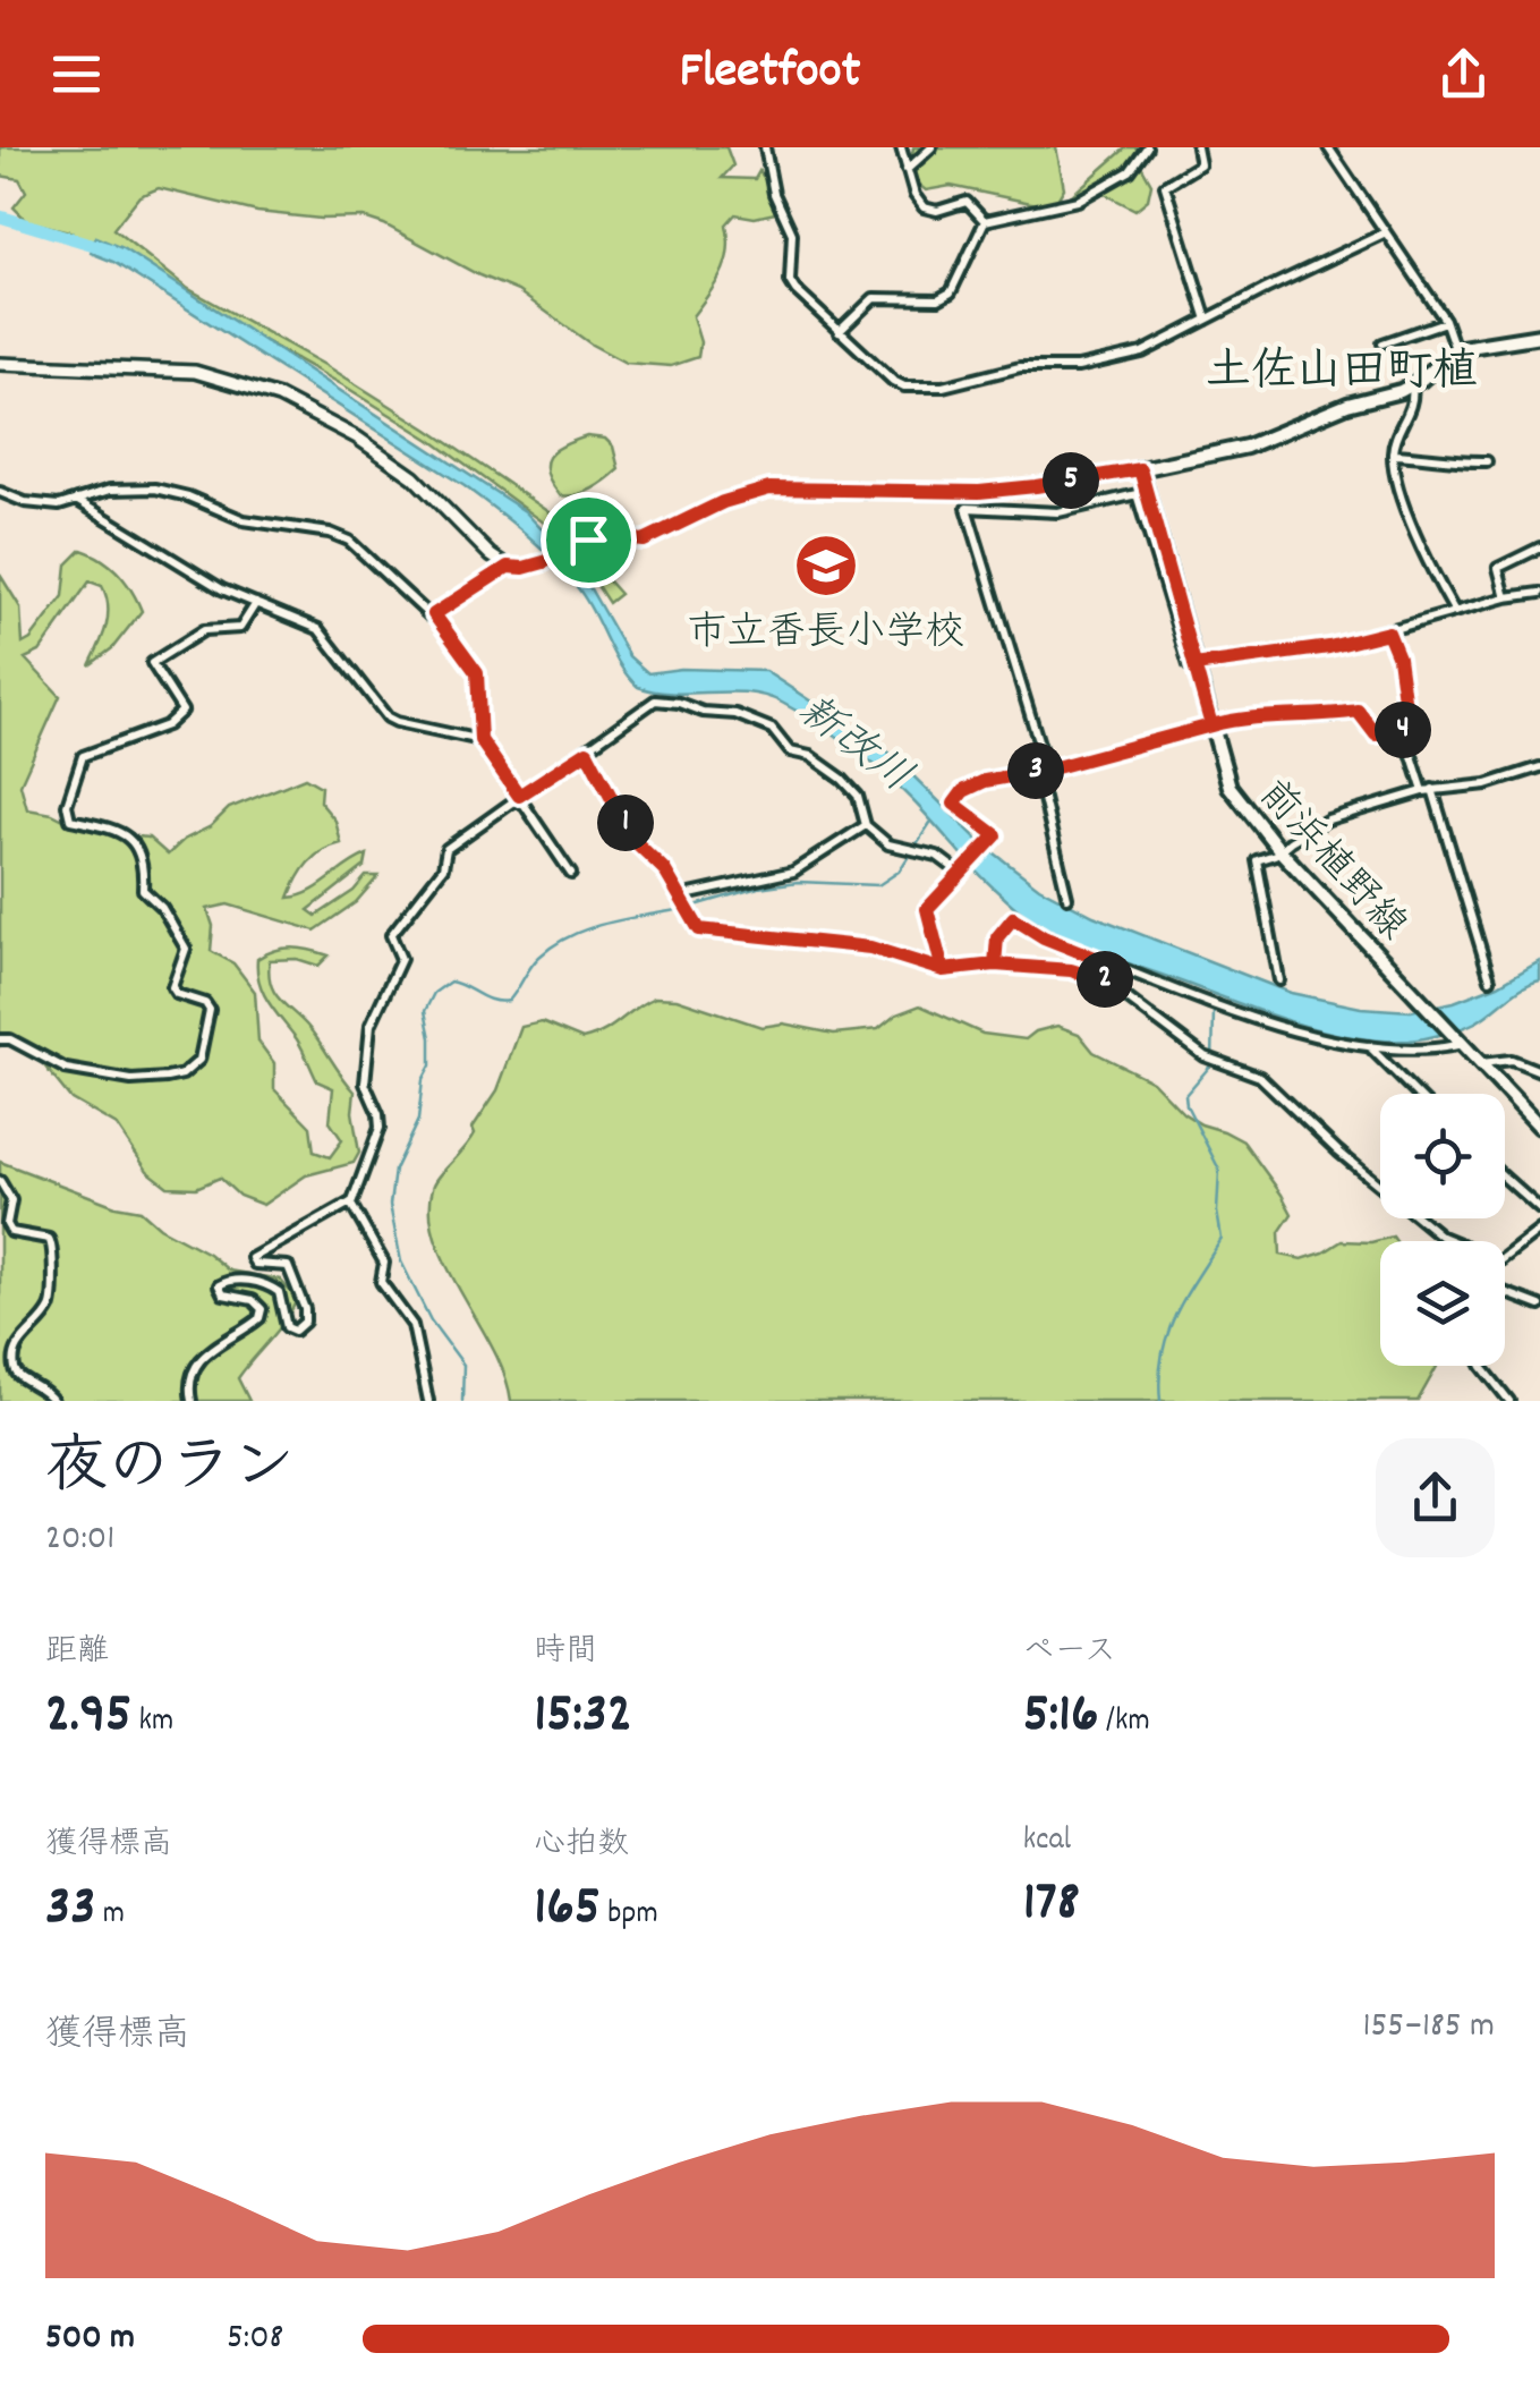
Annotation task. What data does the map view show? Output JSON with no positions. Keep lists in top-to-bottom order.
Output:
{
  "streets": {
    "main road": ["前浜植野線"]
  },
  "districts": ["土佐山田町植"],
  "water": ["新改川"],
  "places": {
    "school or university": ["市立香長小学校"]
  },
  "page": {
    "header": "Fleetfoot",
    "pins": [
      "5",
      "4",
      "3",
      "1",
      "2"
    ],
    "heading": ["夜のラン", "20:01"],
    "stats": [
      ["距離", "2.95 km"],
      ["時間", "15:32"],
      ["ペース", "5:16 /km"],
      ["獲得標高", "33 m"],
      ["心拍数", "165 bpm"],
      ["kcal", "178"]
    ],
    "chart": ["獲得標高", "155–185 m"],
    "list": [
      {
        "name": "500 m",
        "note": "5:08"
      }
    ]
  }
}
